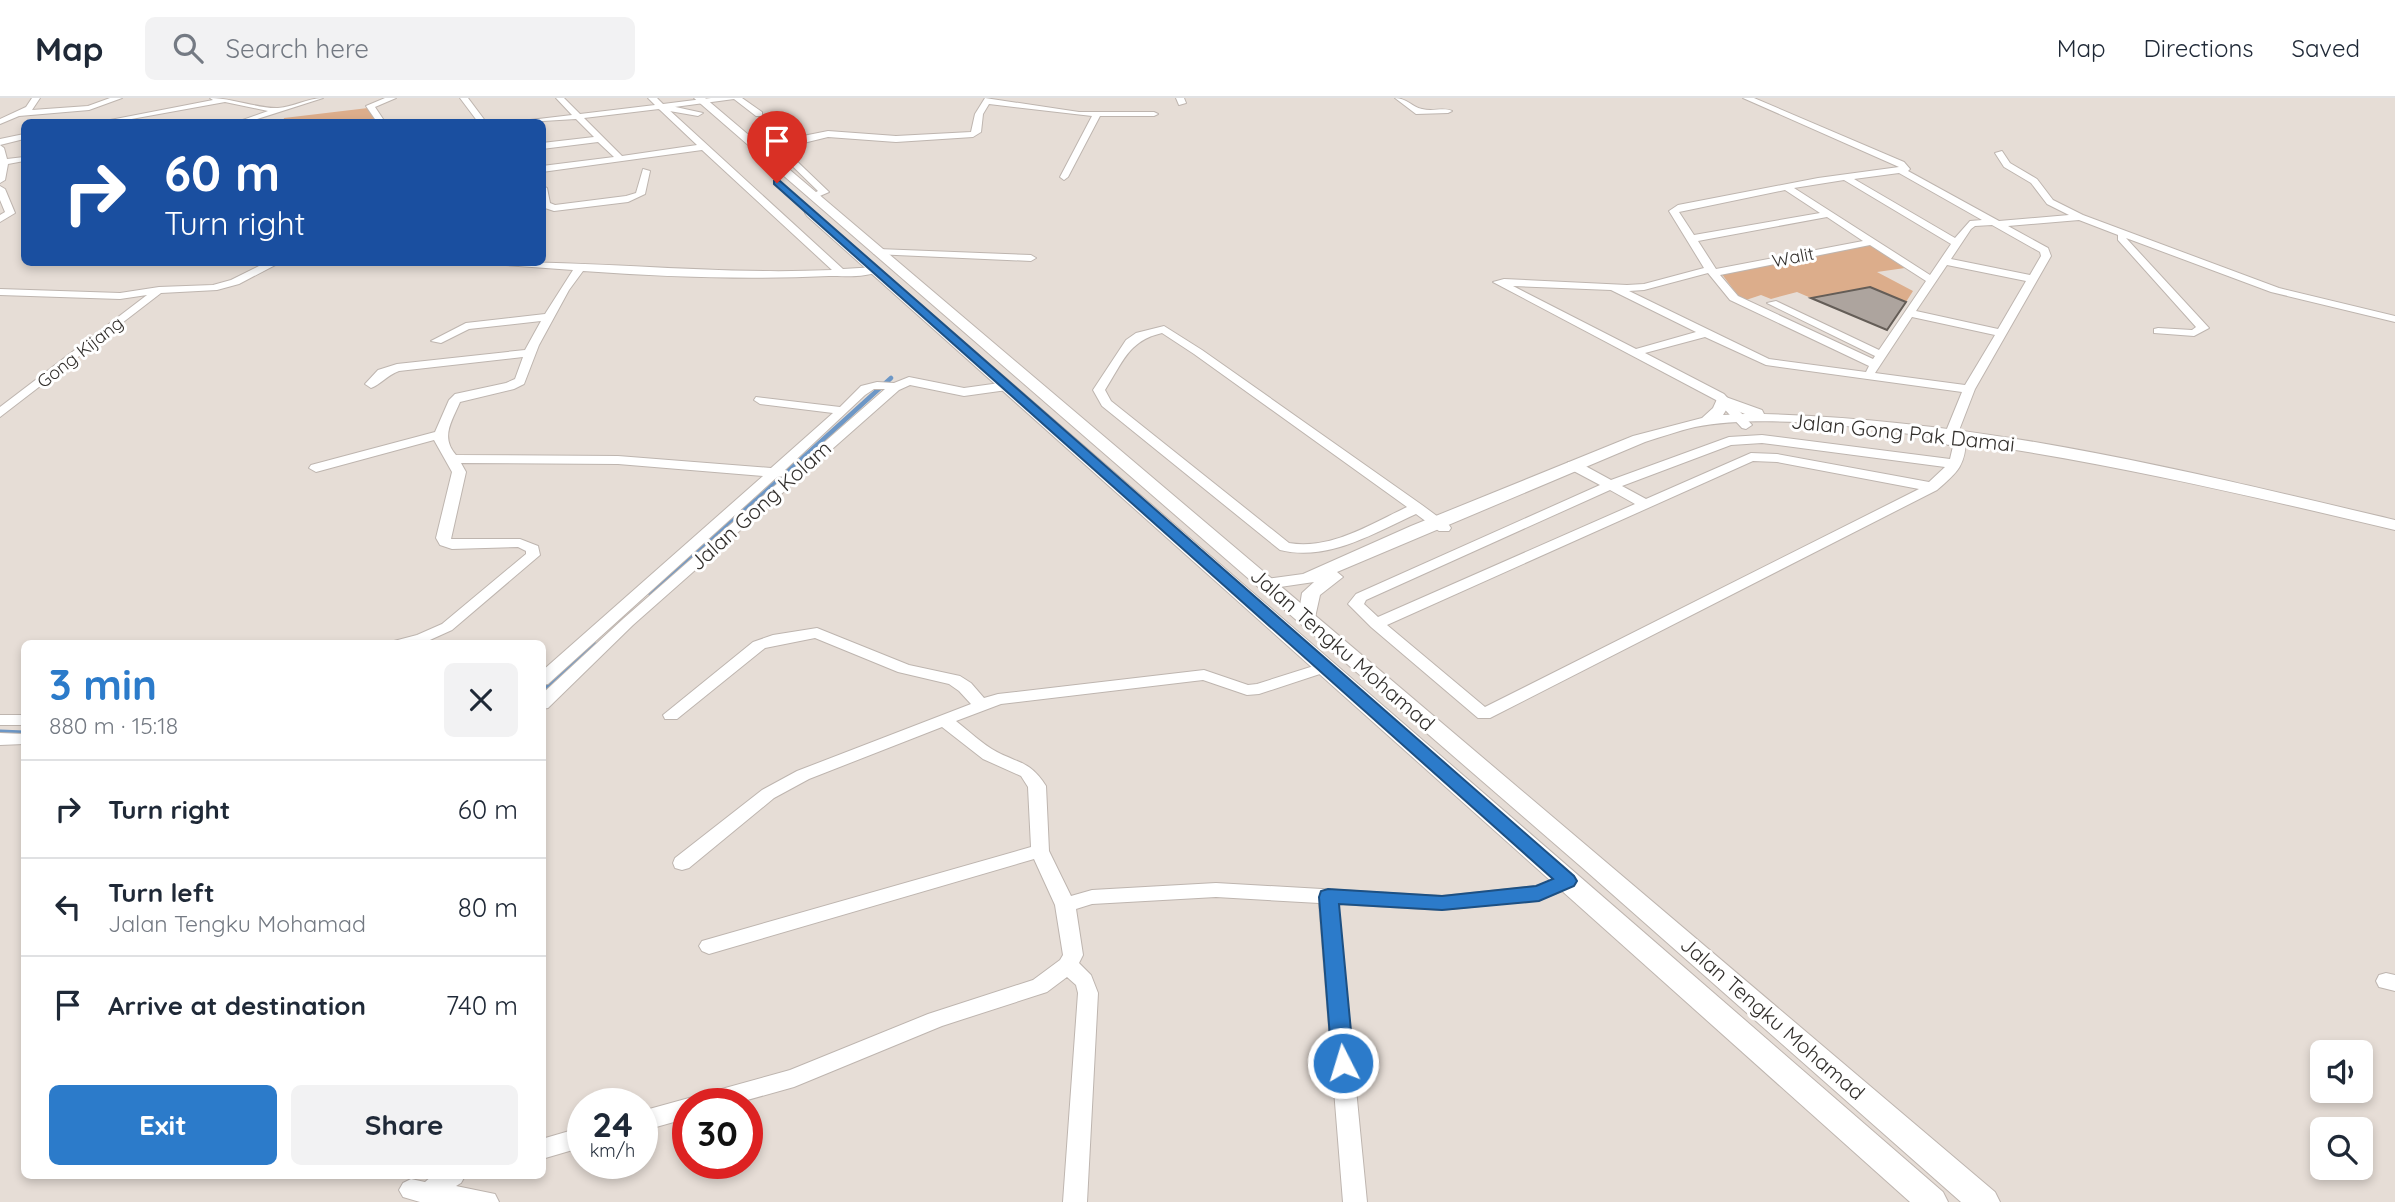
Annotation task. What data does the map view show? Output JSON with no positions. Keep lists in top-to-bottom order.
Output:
{
  "streets": {
    "main road": ["Jalan Tengku Mohamad"],
    "street": [
      "Walit",
      "Gong Kijang",
      "Jalan Gong Pak Damai",
      "Jalan Gong Kolam"
    ]
  },
  "crossings": [
    ["Jalan Gong Pak Damai", "Jalan Tengku Mohamad"]
  ],
  "page": {
    "header": "Map",
    "search": "Search here",
    "nav": ["Map", "Directions", "Saved"],
    "turn": ["60 m", "Turn right"],
    "heading": ["3 min", "880 m · 15:18"],
    "list": [
      {
        "name": "Turn right",
        "value": "60 m"
      },
      {
        "name": "Turn left",
        "note": "Jalan Tengku Mohamad",
        "value": "80 m"
      },
      {
        "name": "Arrive at destination",
        "value": "740 m"
      }
    ],
    "buttons": ["Exit", "Share"],
    "speed": "24 km/h",
    "limit": "30"
  }
}
